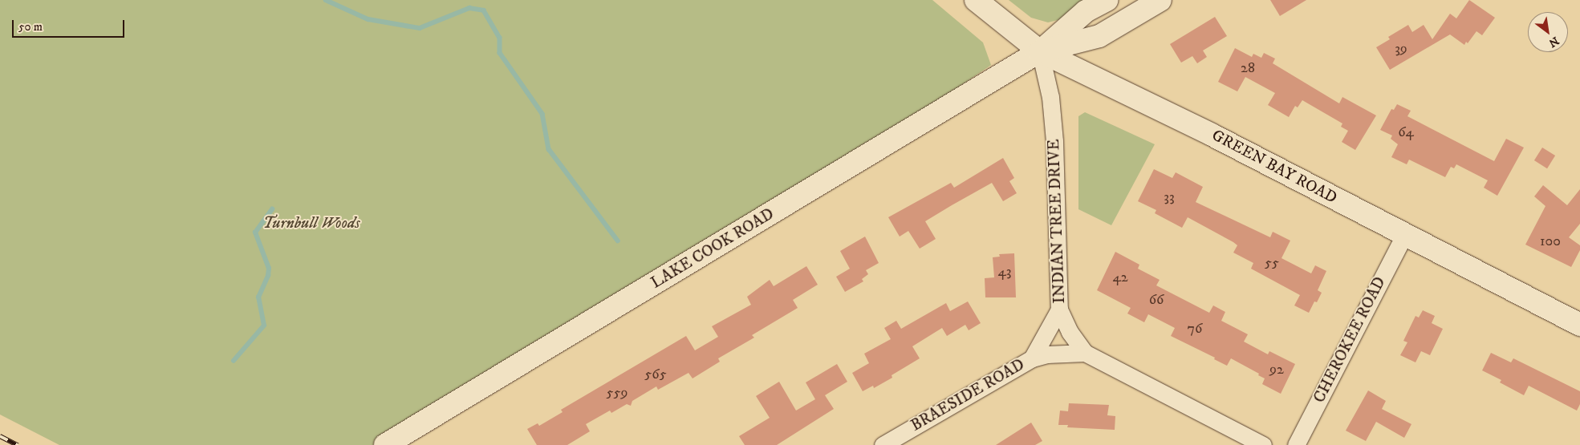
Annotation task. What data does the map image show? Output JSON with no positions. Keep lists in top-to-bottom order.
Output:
{
  "streets": {
    "main road": ["GREEN BAY ROAD", "LAKE COOK ROAD"],
    "street": ["INDIAN TREE DRIVE", "CHEROKEE ROAD", "BRAESIDE ROAD"]
  },
  "crossings": [
    ["GREEN BAY ROAD", "INDIAN TREE DRIVE"],
    ["GREEN BAY ROAD", "LAKE COOK ROAD"],
    ["GREEN BAY ROAD", "CHEROKEE ROAD"],
    ["INDIAN TREE DRIVE", "LAKE COOK ROAD"],
    ["INDIAN TREE DRIVE", "BRAESIDE ROAD"]
  ],
  "parks": ["Turnbull Woods"],
  "house_numbers": [
    "39",
    "28",
    "64",
    "33",
    "100",
    "55",
    "43",
    "42",
    "66",
    "76",
    "92",
    "565",
    "559"
  ],
  "scale_bar": "50 m",
  "north": "bottom right"
}
